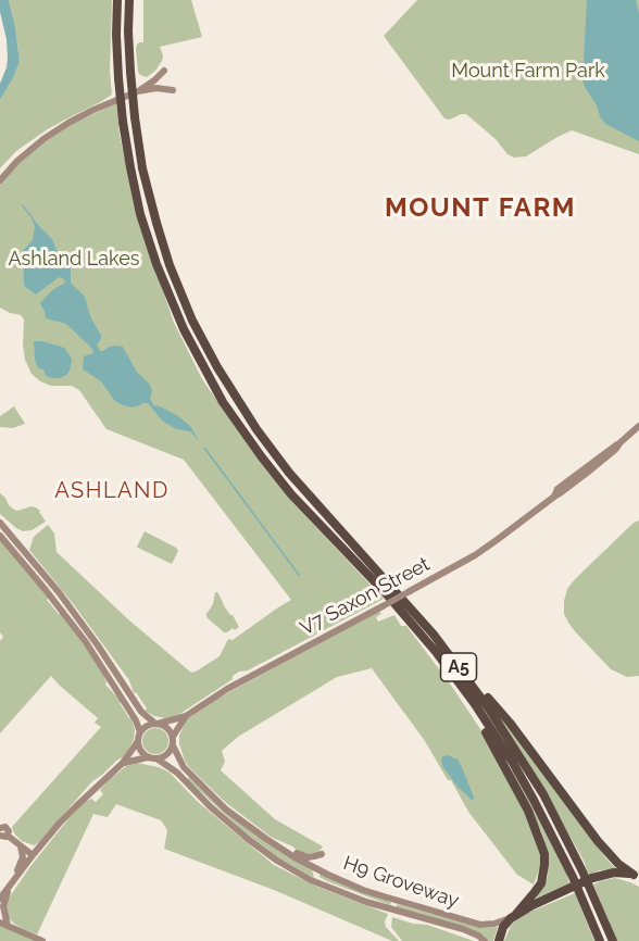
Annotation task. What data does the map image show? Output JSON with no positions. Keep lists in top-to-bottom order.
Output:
{
  "streets": {
    "highway": ["A5"],
    "street": ["V7 Saxon Street", "H9 Groveway"]
  },
  "crossings": [
    ["V7 Saxon Street", "H9 Groveway"]
  ],
  "districts": ["MOUNT FARM", "ASHLAND"],
  "parks": ["Mount Farm Park", "Ashland Lakes"]
}
